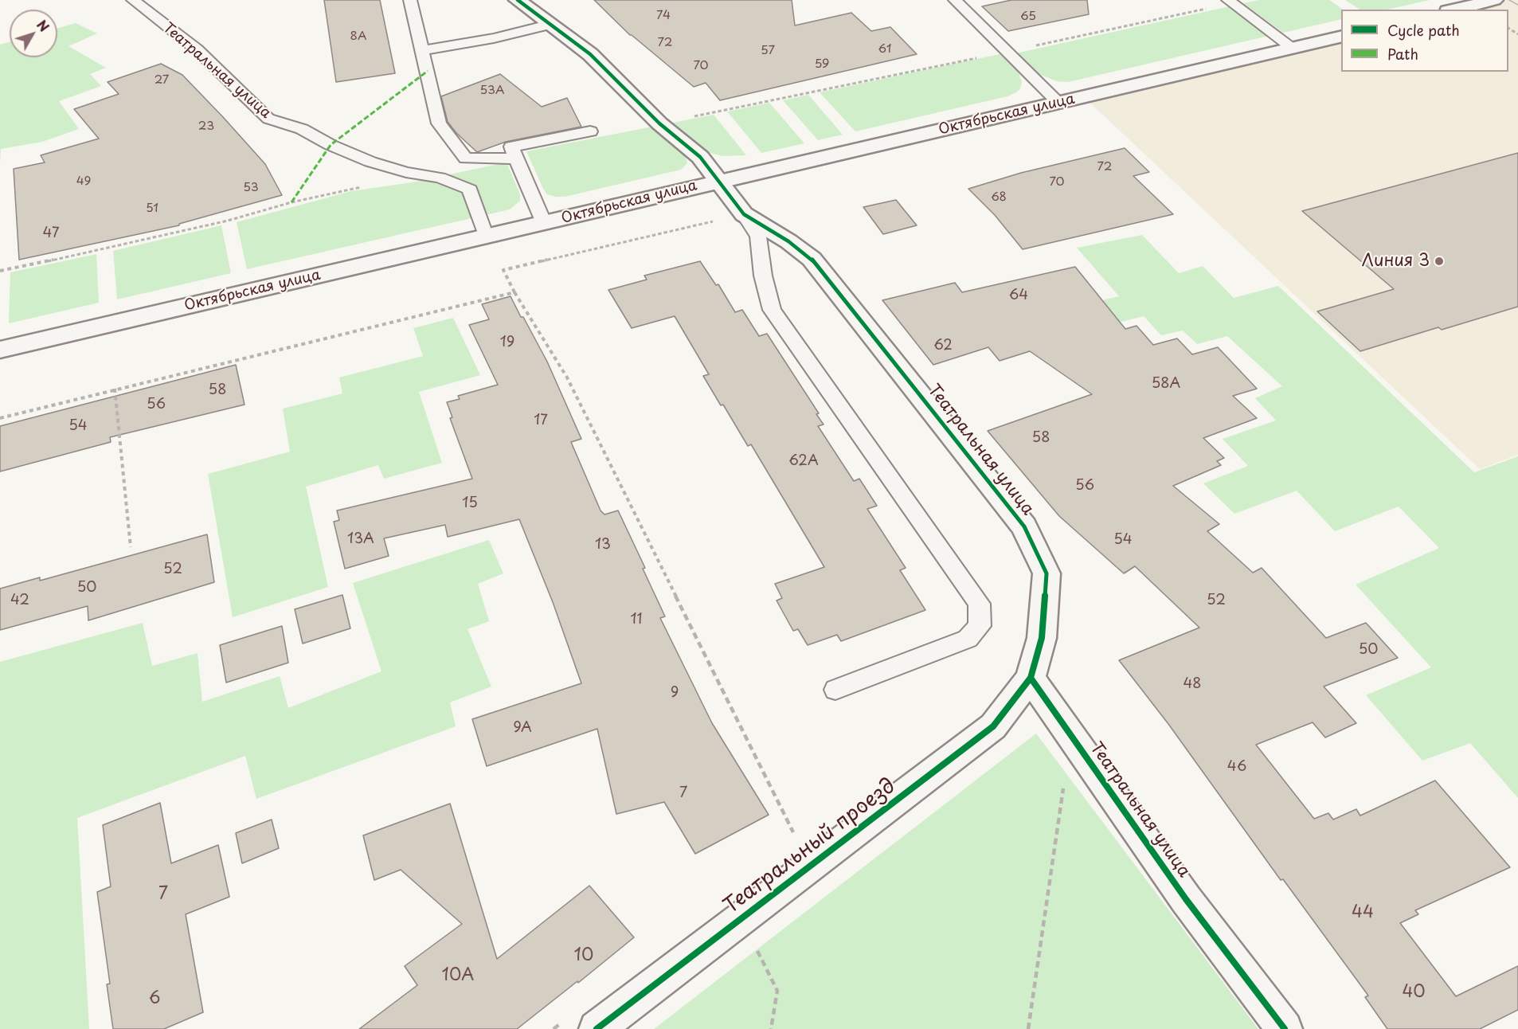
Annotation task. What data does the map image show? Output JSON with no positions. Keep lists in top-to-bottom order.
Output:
{
  "streets": {
    "street": ["Театральная улица", "Октябрьская улица", "Театральный проезд"]
  },
  "crossings": [
    ["Театральная улица", "Октябрьская улица"],
    ["Театральная улица", "Театральный проезд"]
  ],
  "places": ["Линия 3"],
  "house_numbers": [
    "74",
    "65",
    "8А",
    "72",
    "61",
    "57",
    "59",
    "70",
    "27",
    "53А",
    "23",
    "72",
    "49",
    "70",
    "53",
    "68",
    "51",
    "47",
    "64",
    "19",
    "62",
    "58А",
    "58",
    "56",
    "17",
    "54",
    "58",
    "62А",
    "56",
    "15",
    "13А",
    "54",
    "13",
    "52",
    "50",
    "42",
    "52",
    "11",
    "50",
    "48",
    "9",
    "9А",
    "46",
    "7",
    "7",
    "44",
    "10",
    "10А",
    "40",
    "6"
  ],
  "legend": ["Cycle path", "Path"],
  "north": "top right"
}
